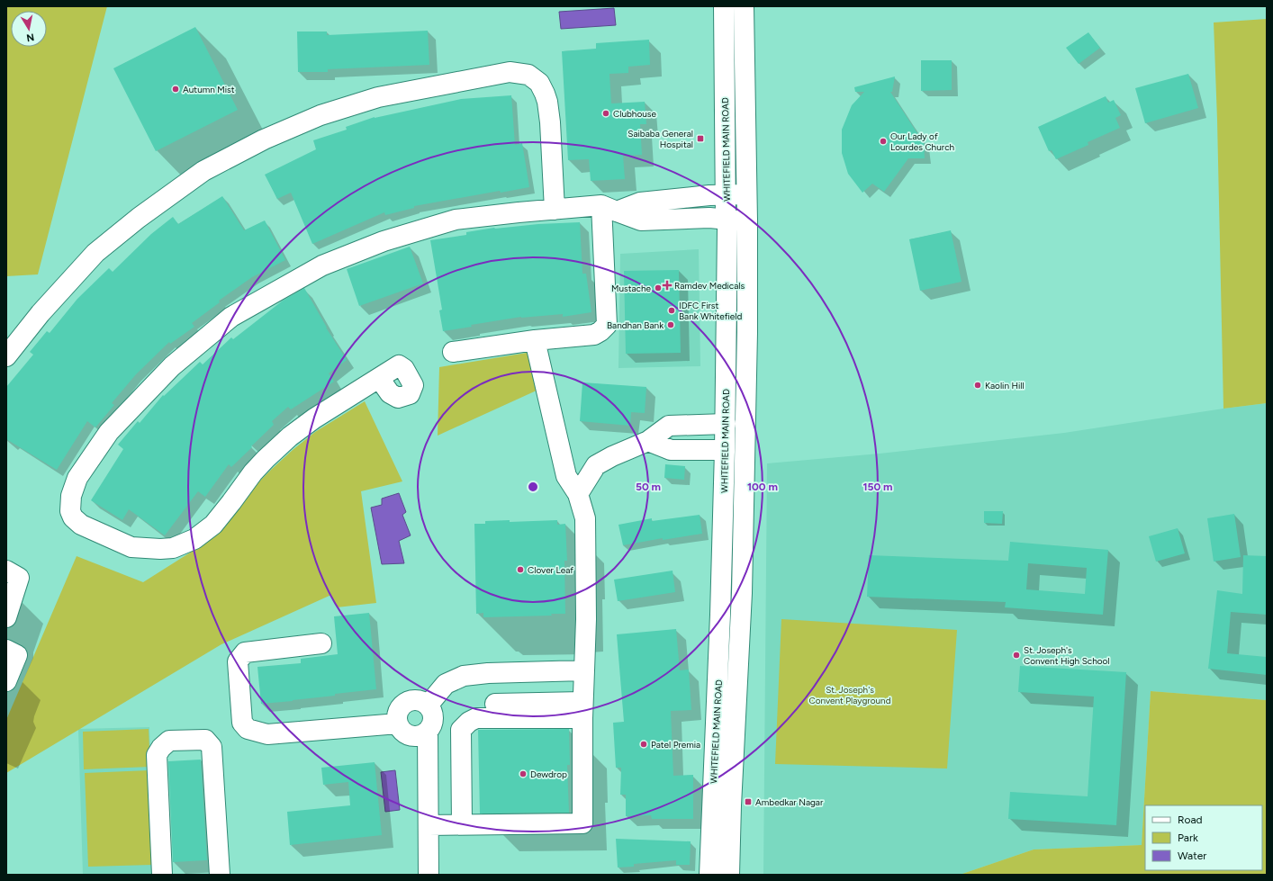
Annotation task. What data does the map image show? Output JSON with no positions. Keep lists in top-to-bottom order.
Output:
{
  "streets": {
    "street": ["WHITEFIELD MAIN ROAD"]
  },
  "parks": ["St. Joseph's Convent Playground"],
  "places": {
    "other": [
      "Autumn Mist",
      "Clubhouse",
      "Our Lady of Lourdes Church",
      "Mustache",
      "IDFC First Bank Whitefield",
      "Bandhan Bank",
      "Kaolin Hill",
      "Clover Leaf",
      "St. Joseph's Convent High School",
      "Patel Premia",
      "Dewdrop"
    ],
    "transit": ["Saibaba General Hospital", "Ambedkar Nagar"],
    "health": ["Ramdev Medicals"]
  },
  "legend": ["Road", "Park", "Water"],
  "north": "bottom",
  "rings": ["50 m", "100 m", "150 m"]
}
